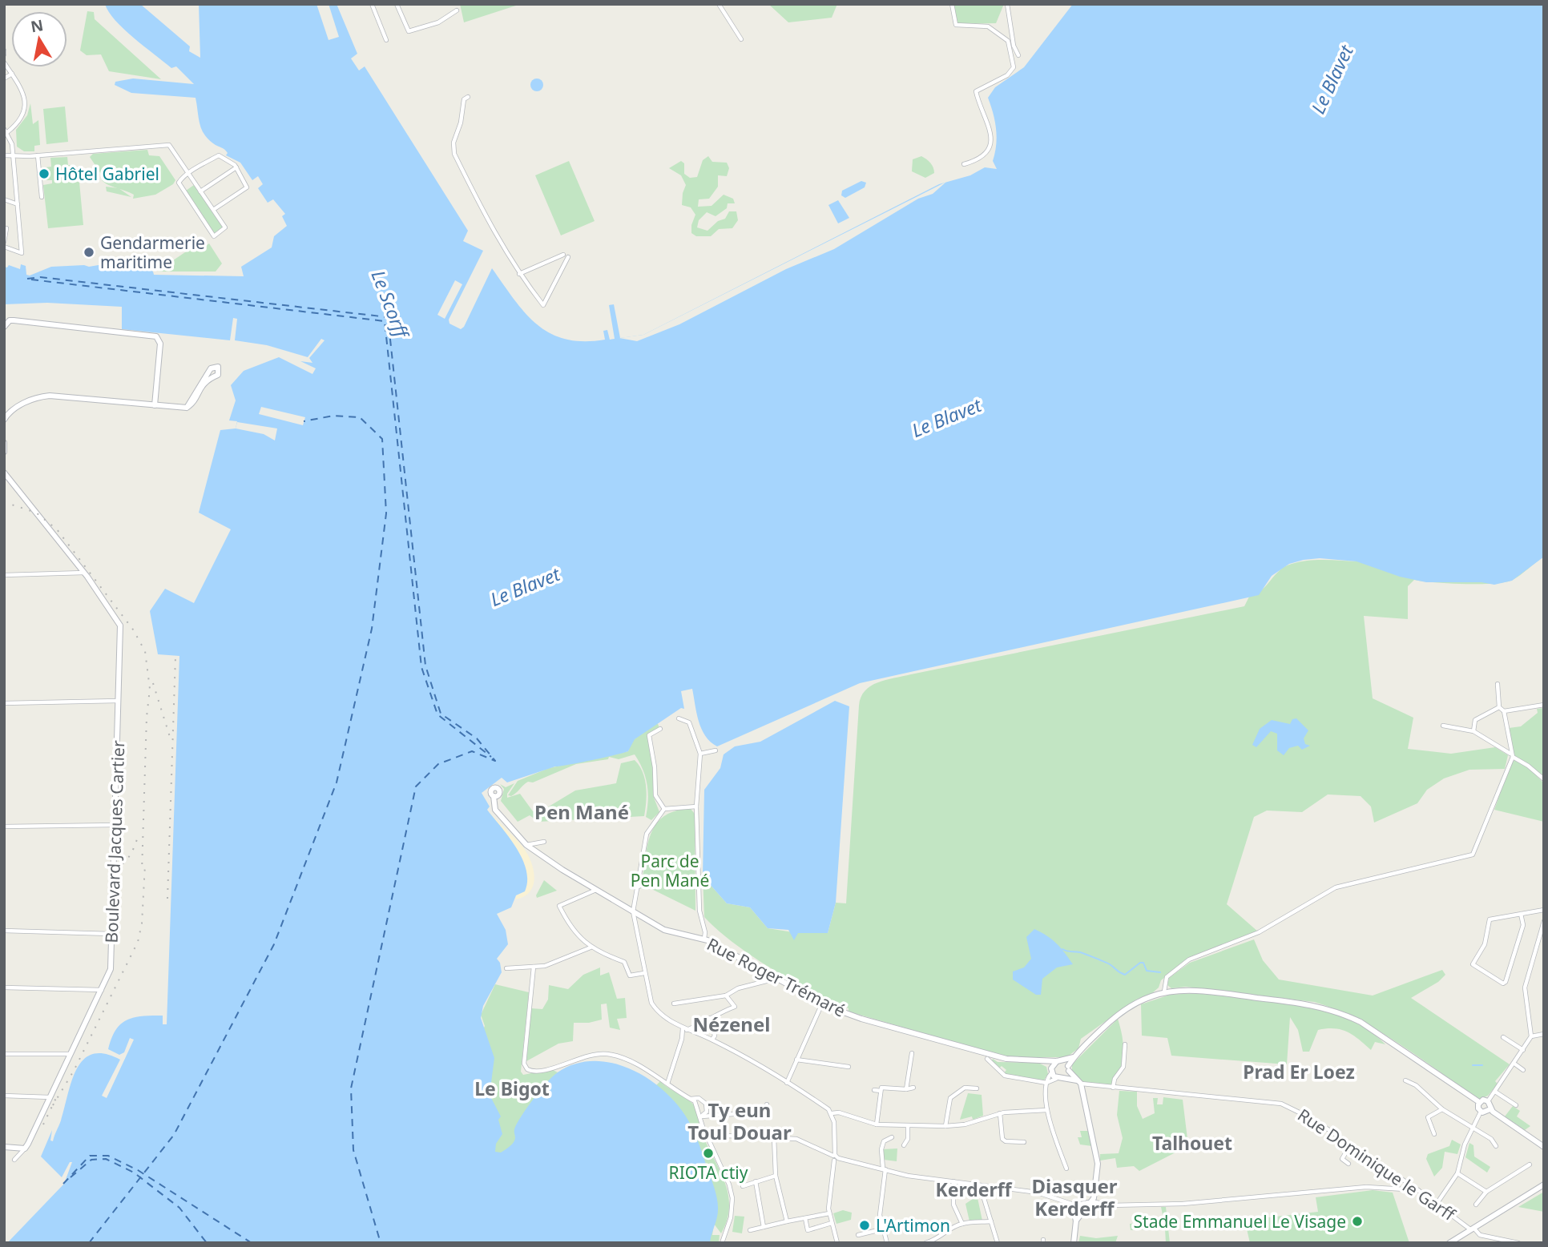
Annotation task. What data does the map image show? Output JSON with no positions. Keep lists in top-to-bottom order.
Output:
{
  "streets": {
    "street": ["Boulevard Jacques Cartier", "Rue Roger Trémaré", "Rue Dominique le Garff"]
  },
  "districts": [
    "Pen Mané",
    "Nézenel",
    "Prad Er Loez",
    "Le Bigot",
    "Ty eun Toul Douar",
    "Talhouet",
    "Diasquer Kerderff",
    "Kerderff"
  ],
  "water": ["Le Blavet", "Le Scorff"],
  "parks": ["Parc de Pen Mané"],
  "places": [
    "Hôtel Gabriel",
    "Gendarmerie maritime",
    "RIOTA ctiy",
    "Stade Emmanuel Le Visage",
    "L'Artimon"
  ],
  "north": "top"
}
